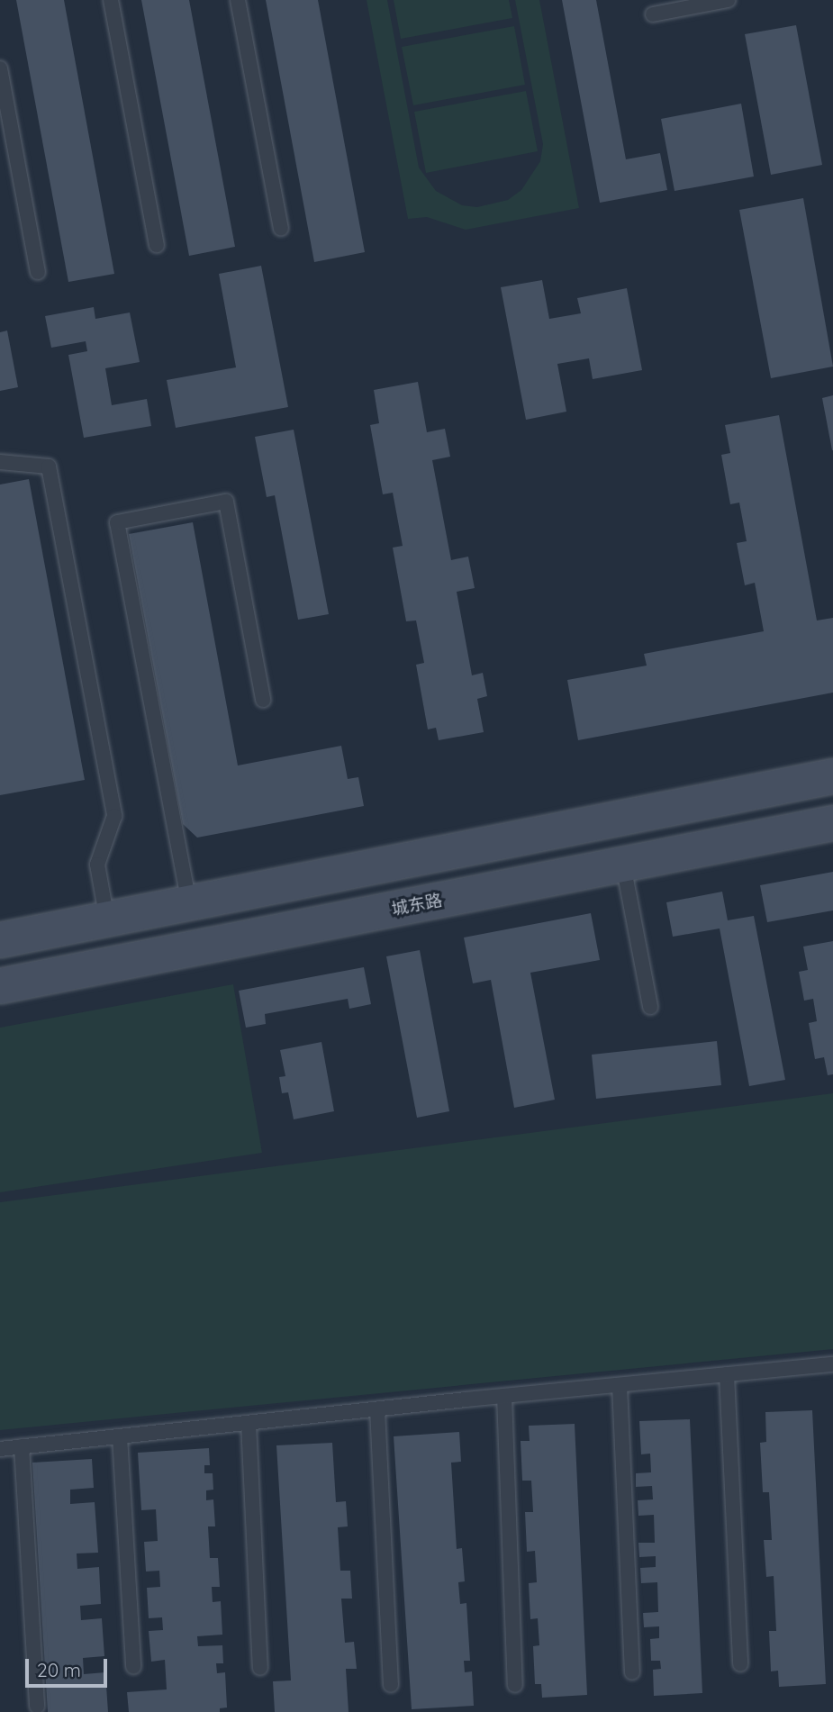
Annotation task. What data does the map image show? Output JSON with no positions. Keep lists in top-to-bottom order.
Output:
{
  "streets": {
    "main road": ["城东路"]
  },
  "scale_bar": "20 m"
}
